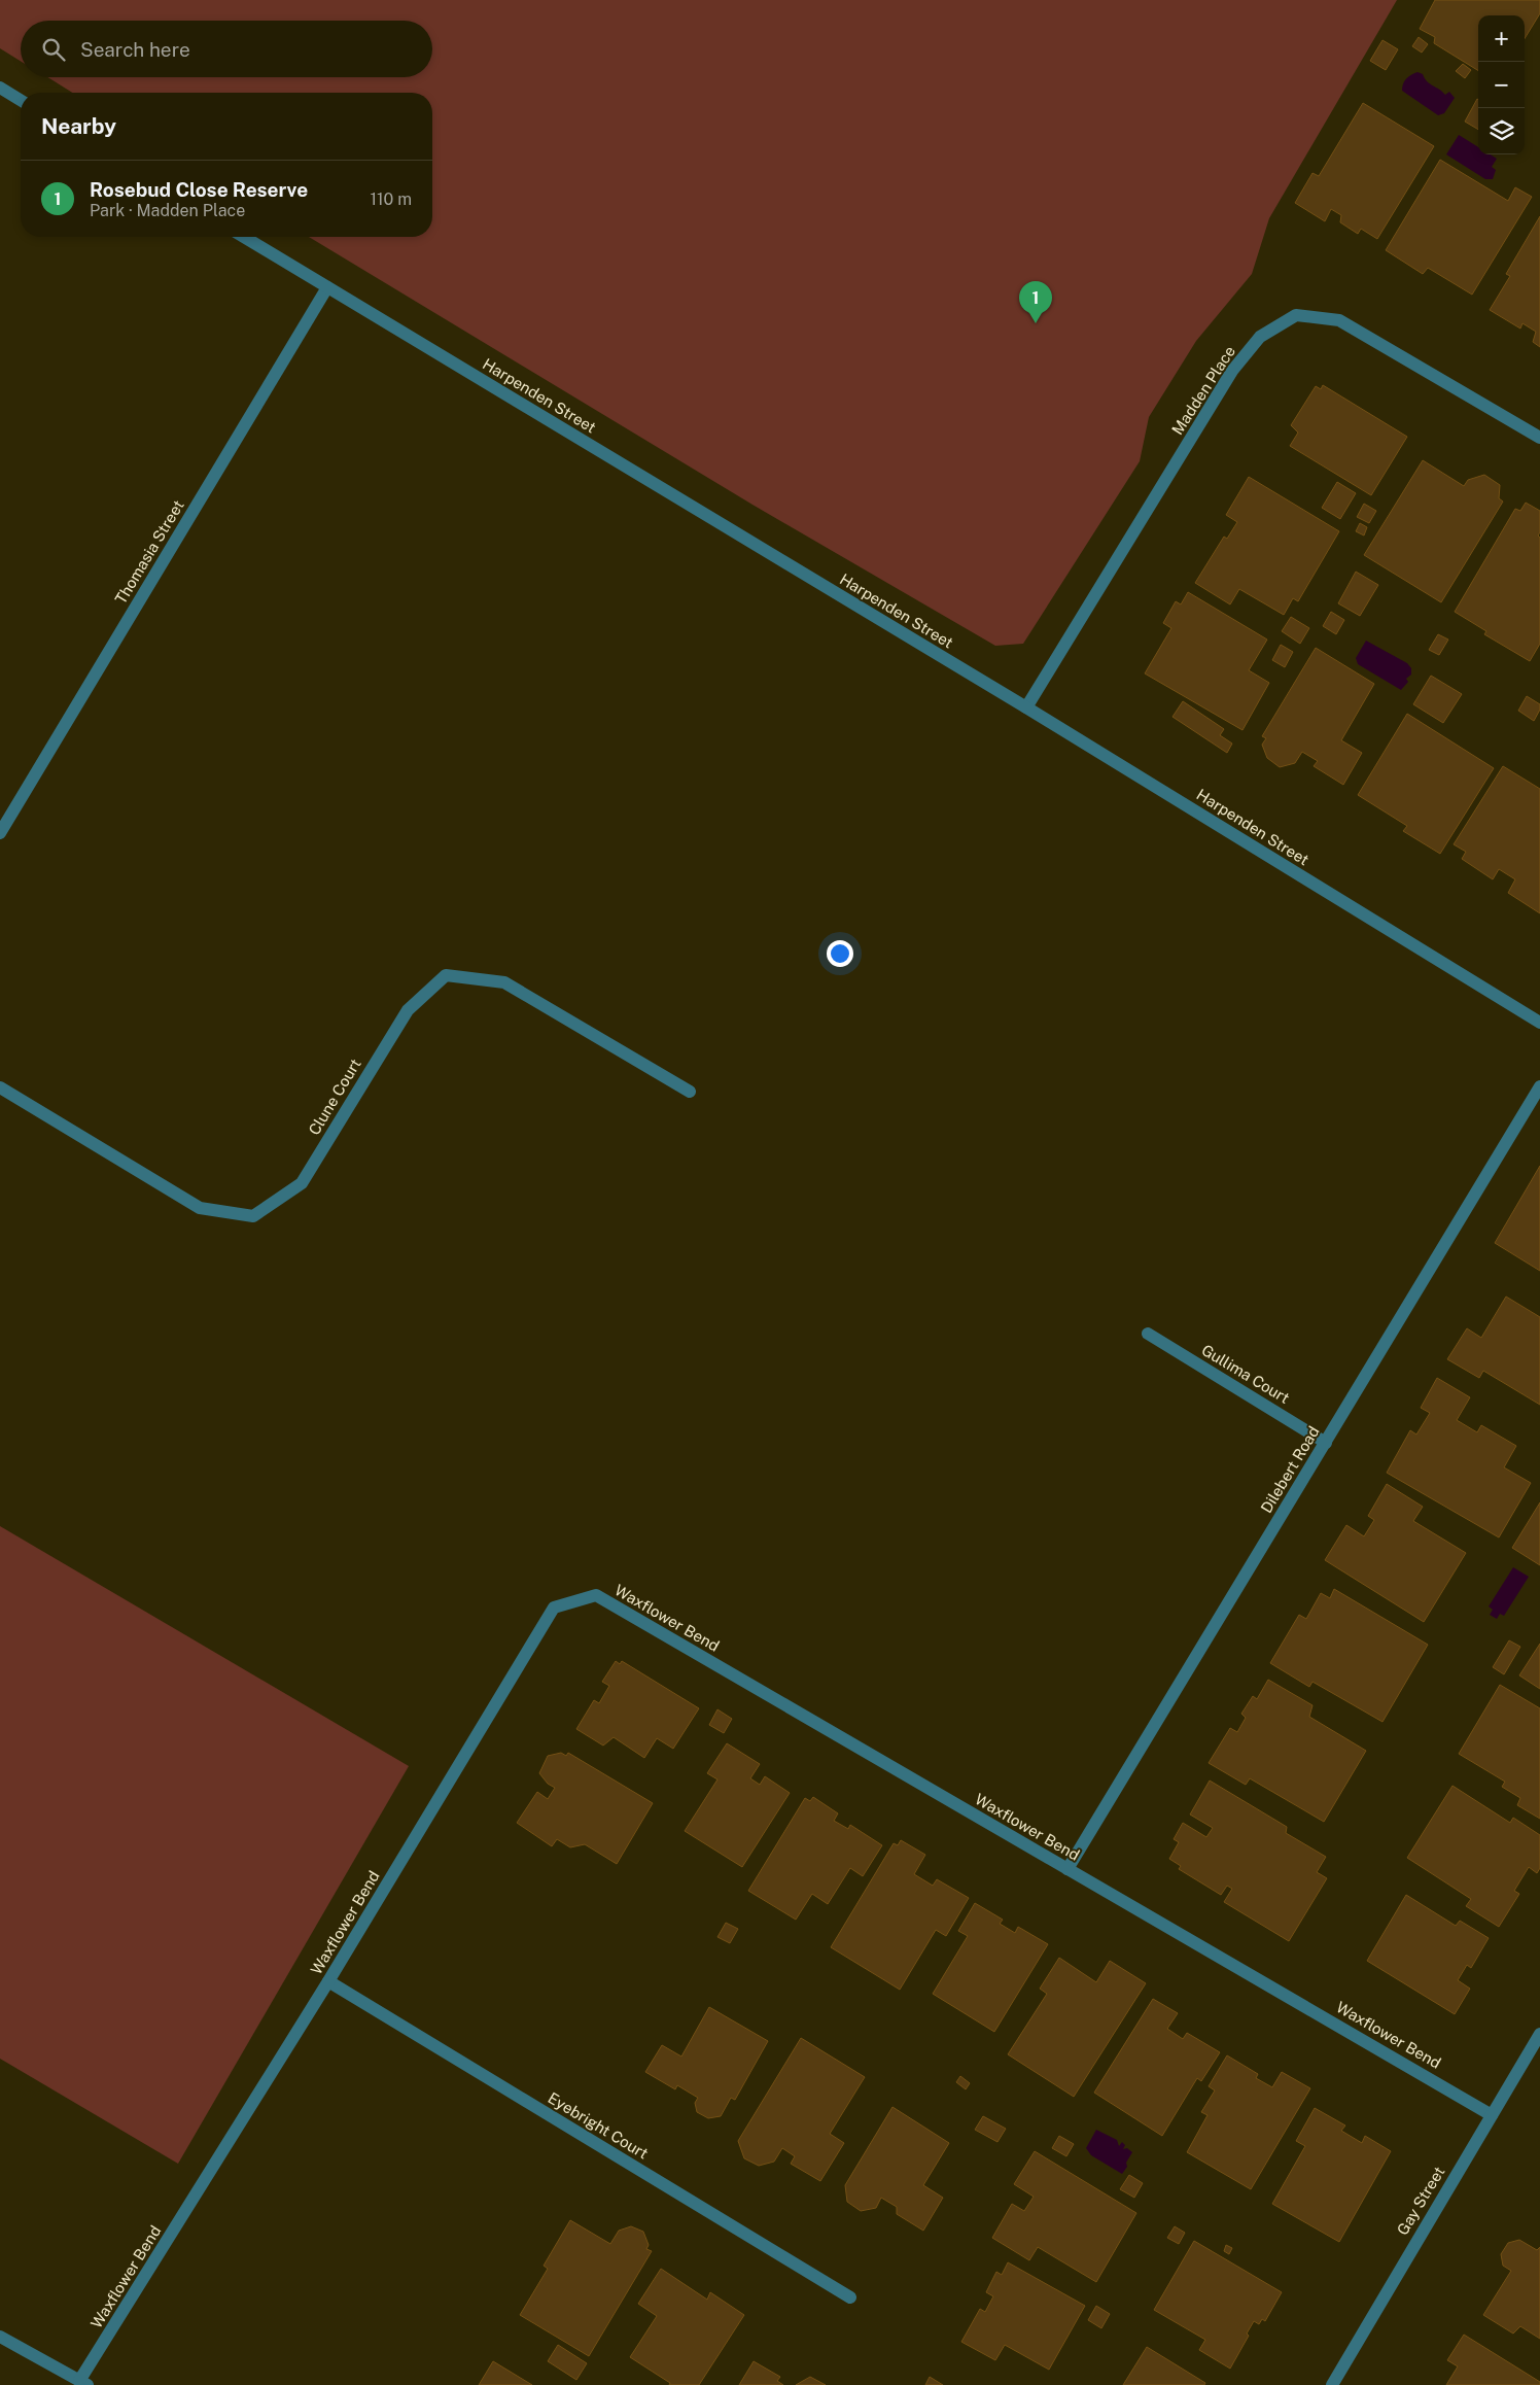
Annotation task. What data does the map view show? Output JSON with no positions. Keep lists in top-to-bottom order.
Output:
{
  "streets": {
    "street": [
      "Madden Place",
      "Harpenden Street",
      "Thomasia Street",
      "Clune Court",
      "Gullima Court",
      "Dilebert Road",
      "Waxflower Bend",
      "Eyebright Court",
      "Gay Street"
    ]
  },
  "crossings": [
    ["Madden Place", "Harpenden Street"],
    ["Harpenden Street", "Thomasia Street"],
    ["Gullima Court", "Dilebert Road"],
    ["Dilebert Road", "Waxflower Bend"],
    ["Waxflower Bend", "Eyebright Court"],
    ["Waxflower Bend", "Gay Street"]
  ],
  "page": {
    "map_buttons": ["+", "−"],
    "search": "Search here",
    "heading": "Nearby",
    "list": [
      {
        "mark": "1",
        "name": "Rosebud Close Reserve",
        "note": "Park · Madden Place",
        "value": "110 m"
      }
    ],
    "pins": "1"
  }
}
